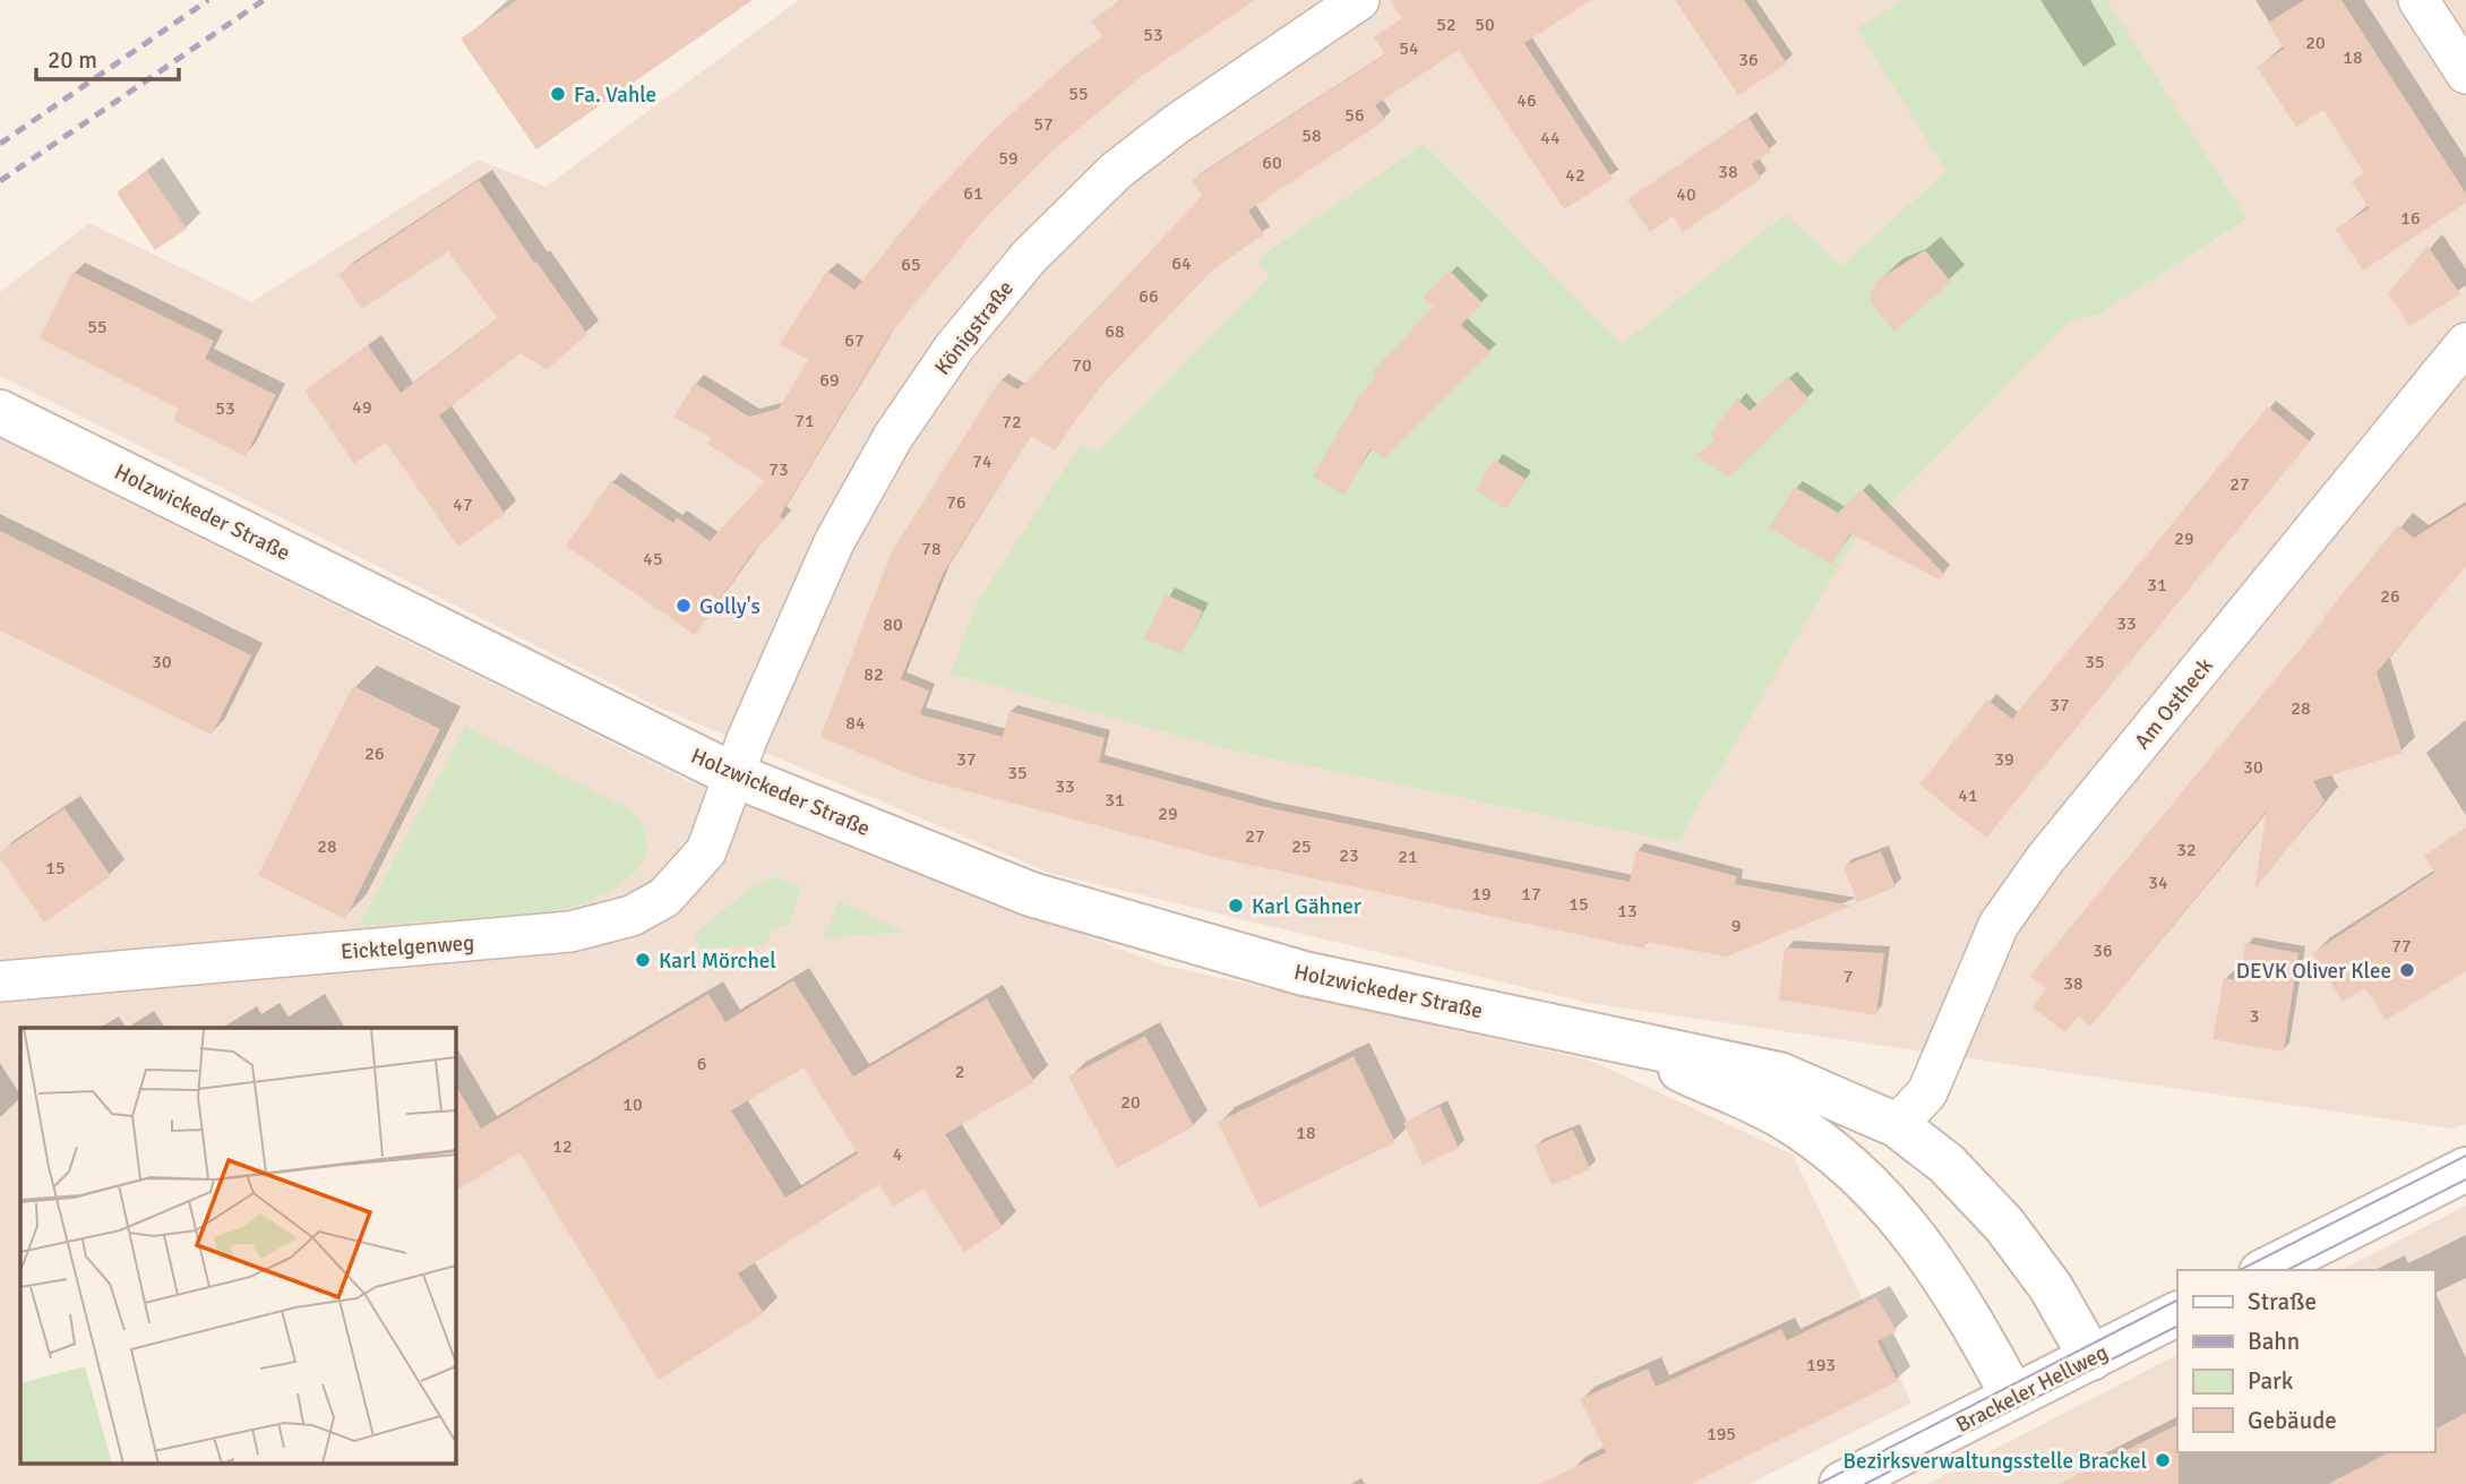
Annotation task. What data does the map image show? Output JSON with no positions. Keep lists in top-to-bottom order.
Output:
{
  "streets": {
    "main road": ["Holzwickeder Straße", "Brackeler Hellweg"],
    "street": ["Königstraße", "Am Ostheck", "Eicktelgenweg"]
  },
  "crossings": [
    ["Königstraße", "Holzwickeder Straße"],
    ["Königstraße", "Eicktelgenweg"],
    ["Holzwickeder Straße", "Am Ostheck"],
    ["Holzwickeder Straße", "Eicktelgenweg"],
    ["Holzwickeder Straße", "Brackeler Hellweg"]
  ],
  "places": [
    "Fa. Vahle",
    "Golly's",
    "Karl Gähner",
    "Karl Mörchel",
    "DEVK Oliver Klee",
    "Bezirksverwaltungsstelle Brackel"
  ],
  "house_numbers": [
    "52",
    "50",
    "53",
    "20",
    "54",
    "18",
    "36",
    "55",
    "46",
    "56",
    "57",
    "58",
    "44",
    "59",
    "60",
    "38",
    "42",
    "61",
    "40",
    "16",
    "64",
    "65",
    "66",
    "55",
    "68",
    "67",
    "70",
    "69",
    "49",
    "53",
    "71",
    "72",
    "74",
    "73",
    "27",
    "76",
    "47",
    "29",
    "78",
    "45",
    "31",
    "26",
    "33",
    "80",
    "30",
    "35",
    "82",
    "37",
    "28",
    "84",
    "26",
    "37",
    "39",
    "30",
    "35",
    "33",
    "41",
    "31",
    "29",
    "27",
    "28",
    "25",
    "32",
    "23",
    "21",
    "15",
    "34",
    "19",
    "17",
    "15",
    "13",
    "9",
    "77",
    "36",
    "7",
    "38",
    "3",
    "6",
    "2",
    "20",
    "10",
    "18",
    "12",
    "4",
    "193",
    "195"
  ],
  "legend": [
    "Straße",
    "Bahn",
    "Park",
    "Gebäude"
  ],
  "scale_bar": "20 m"
}
